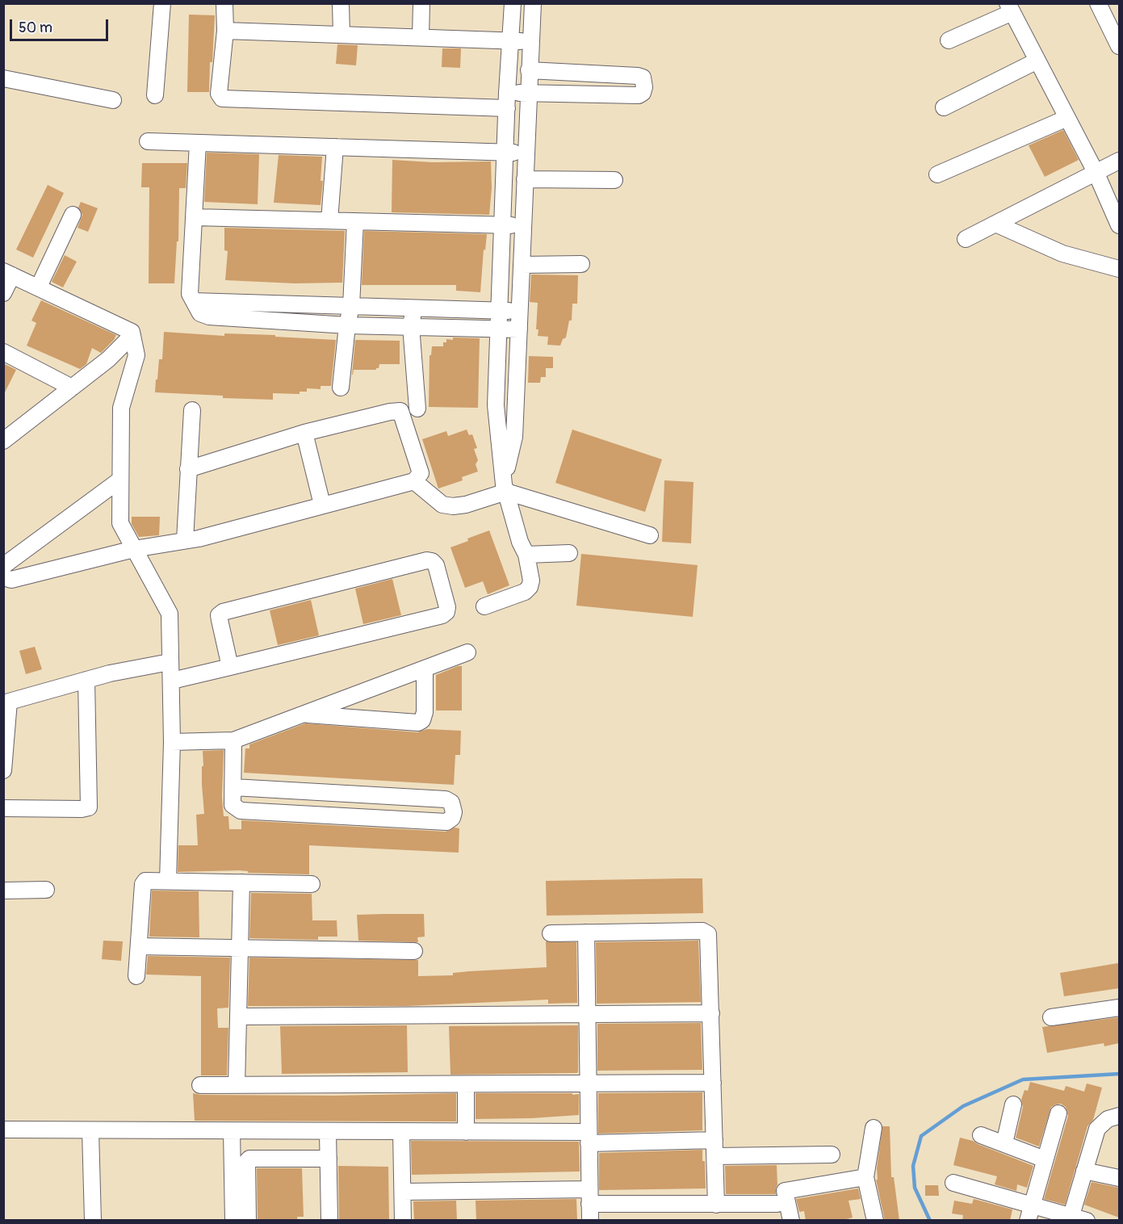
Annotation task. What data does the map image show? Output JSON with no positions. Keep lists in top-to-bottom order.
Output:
{
  "scale_bar": "50 m"
}
